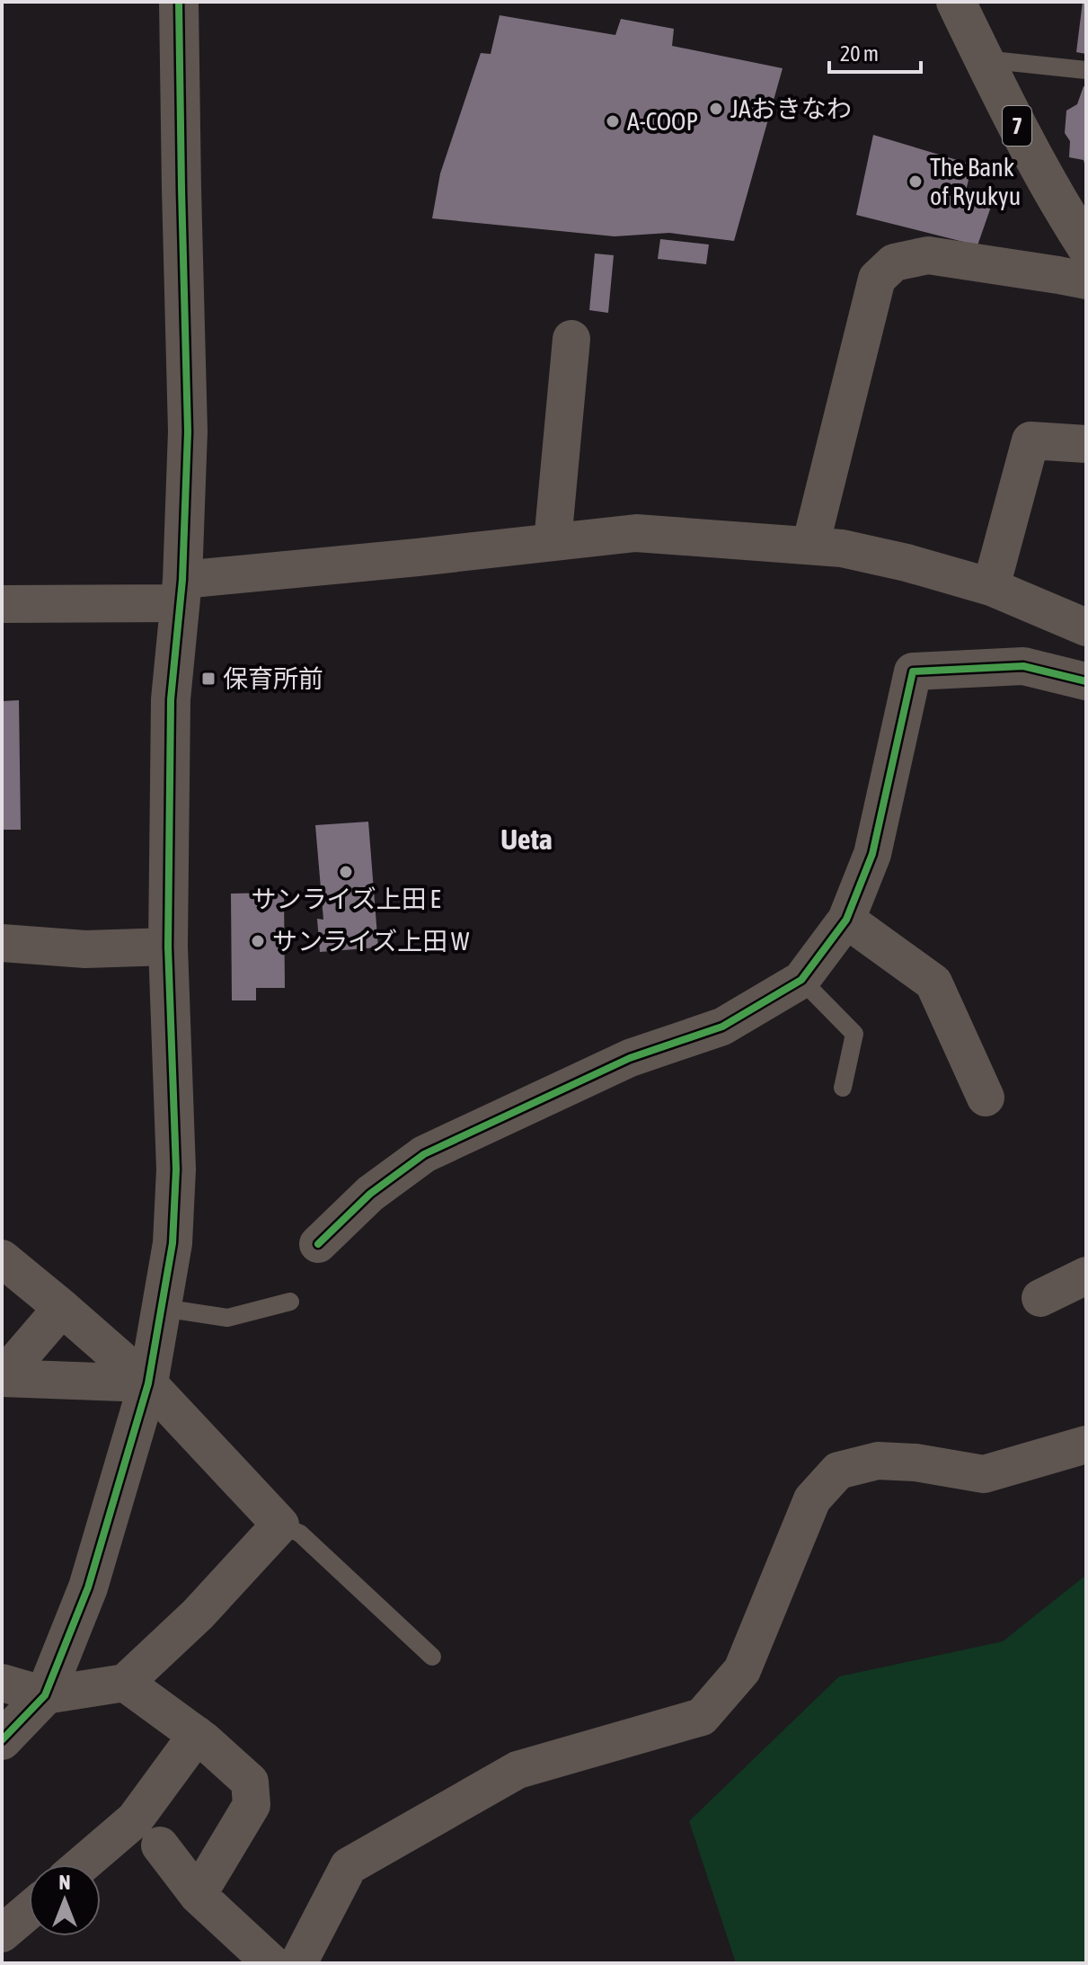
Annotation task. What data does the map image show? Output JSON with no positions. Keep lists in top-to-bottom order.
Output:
{
  "streets": {
    "main road": ["7"]
  },
  "districts": ["Ueta"],
  "places": {
    "other": [
      "JAおきなわ",
      "A-COOP",
      "The Bank of Ryukyu",
      "サンライズ上田 E",
      "サンライズ上田 W"
    ],
    "transit": ["保育所前"]
  },
  "scale_bar": "20 m",
  "north": "top"
}
